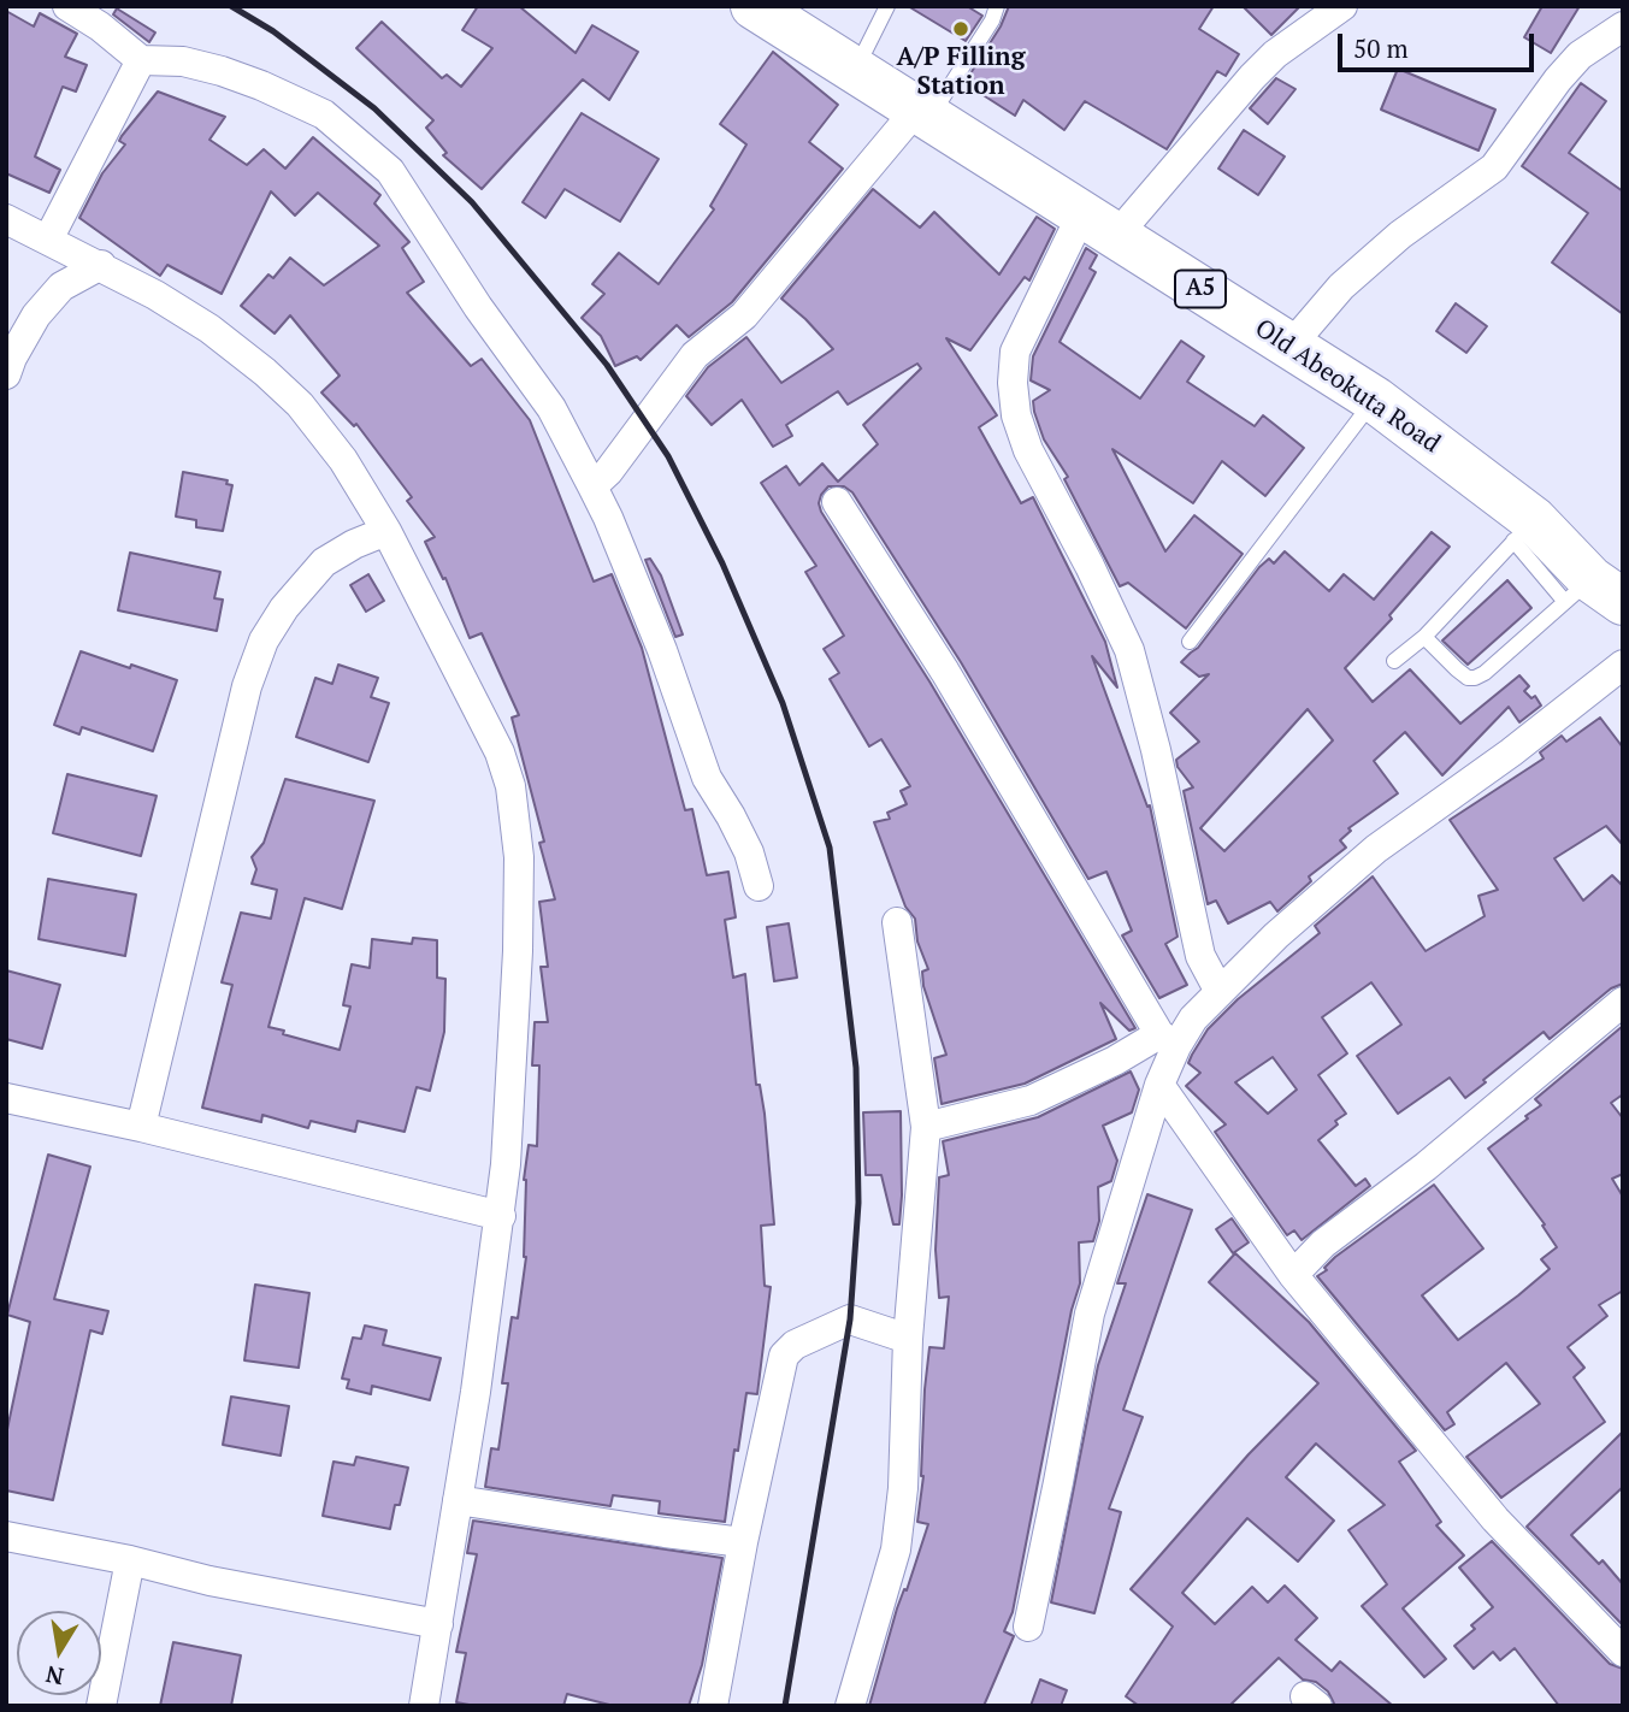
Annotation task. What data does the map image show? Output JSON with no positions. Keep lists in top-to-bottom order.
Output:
{
  "streets": {
    "highway": ["A5", "Old Abeokuta Road"]
  },
  "places": ["A/P Filling Station"],
  "scale_bar": "50 m",
  "north": "bottom"
}
